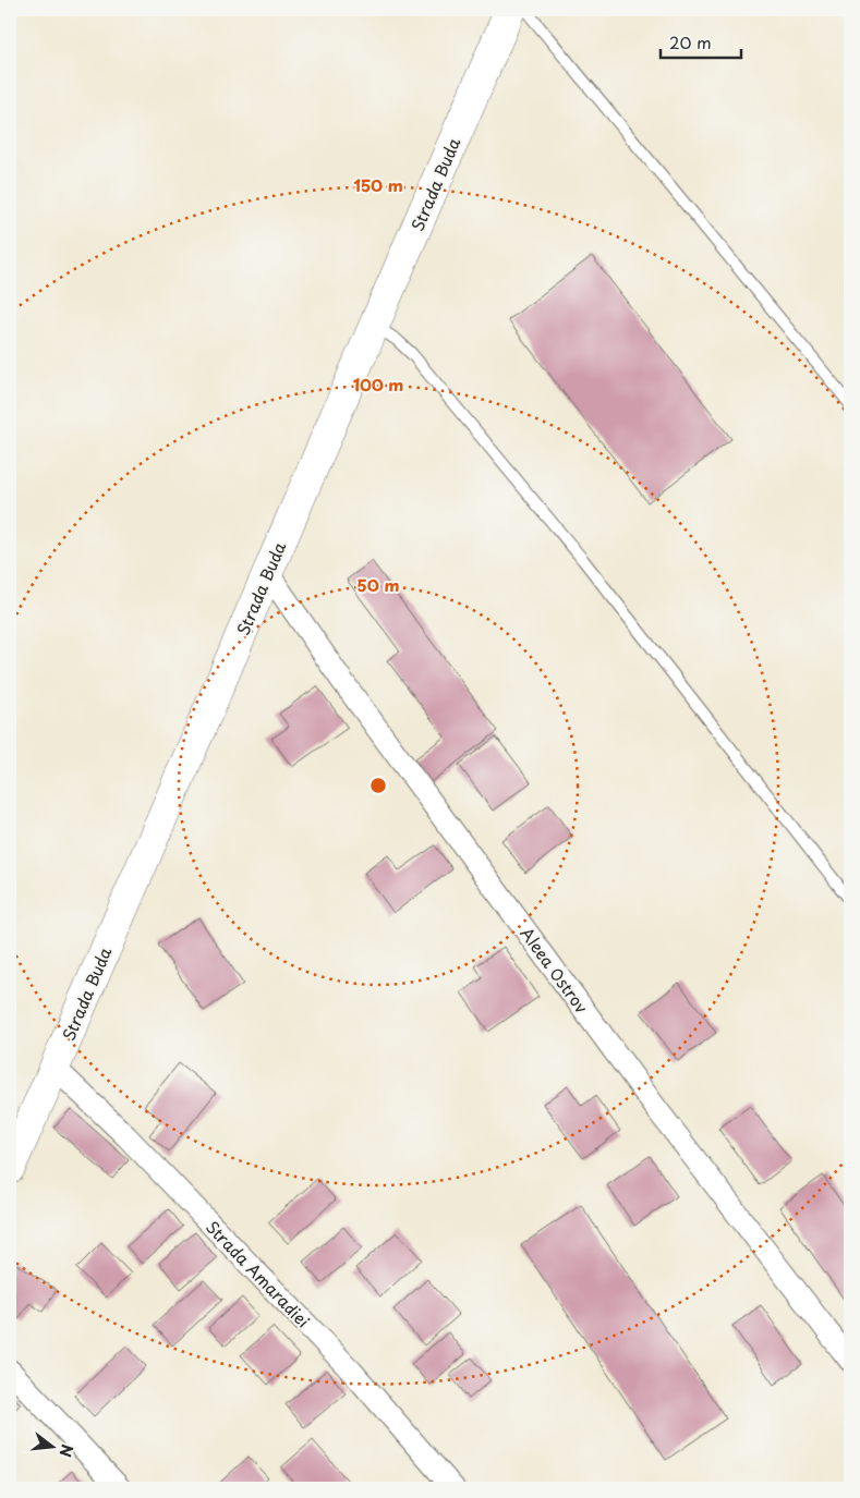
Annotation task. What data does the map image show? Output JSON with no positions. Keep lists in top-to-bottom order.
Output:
{
  "streets": {
    "main road": ["Strada Buda"],
    "street": ["Aleea Ostrov", "Strada Amaradiei"]
  },
  "crossings": [
    ["Strada Buda", "Aleea Ostrov"],
    ["Strada Buda", "Strada Amaradiei"]
  ],
  "scale_bar": "20 m",
  "north": "right",
  "rings": ["150 m", "100 m", "50 m"]
}
